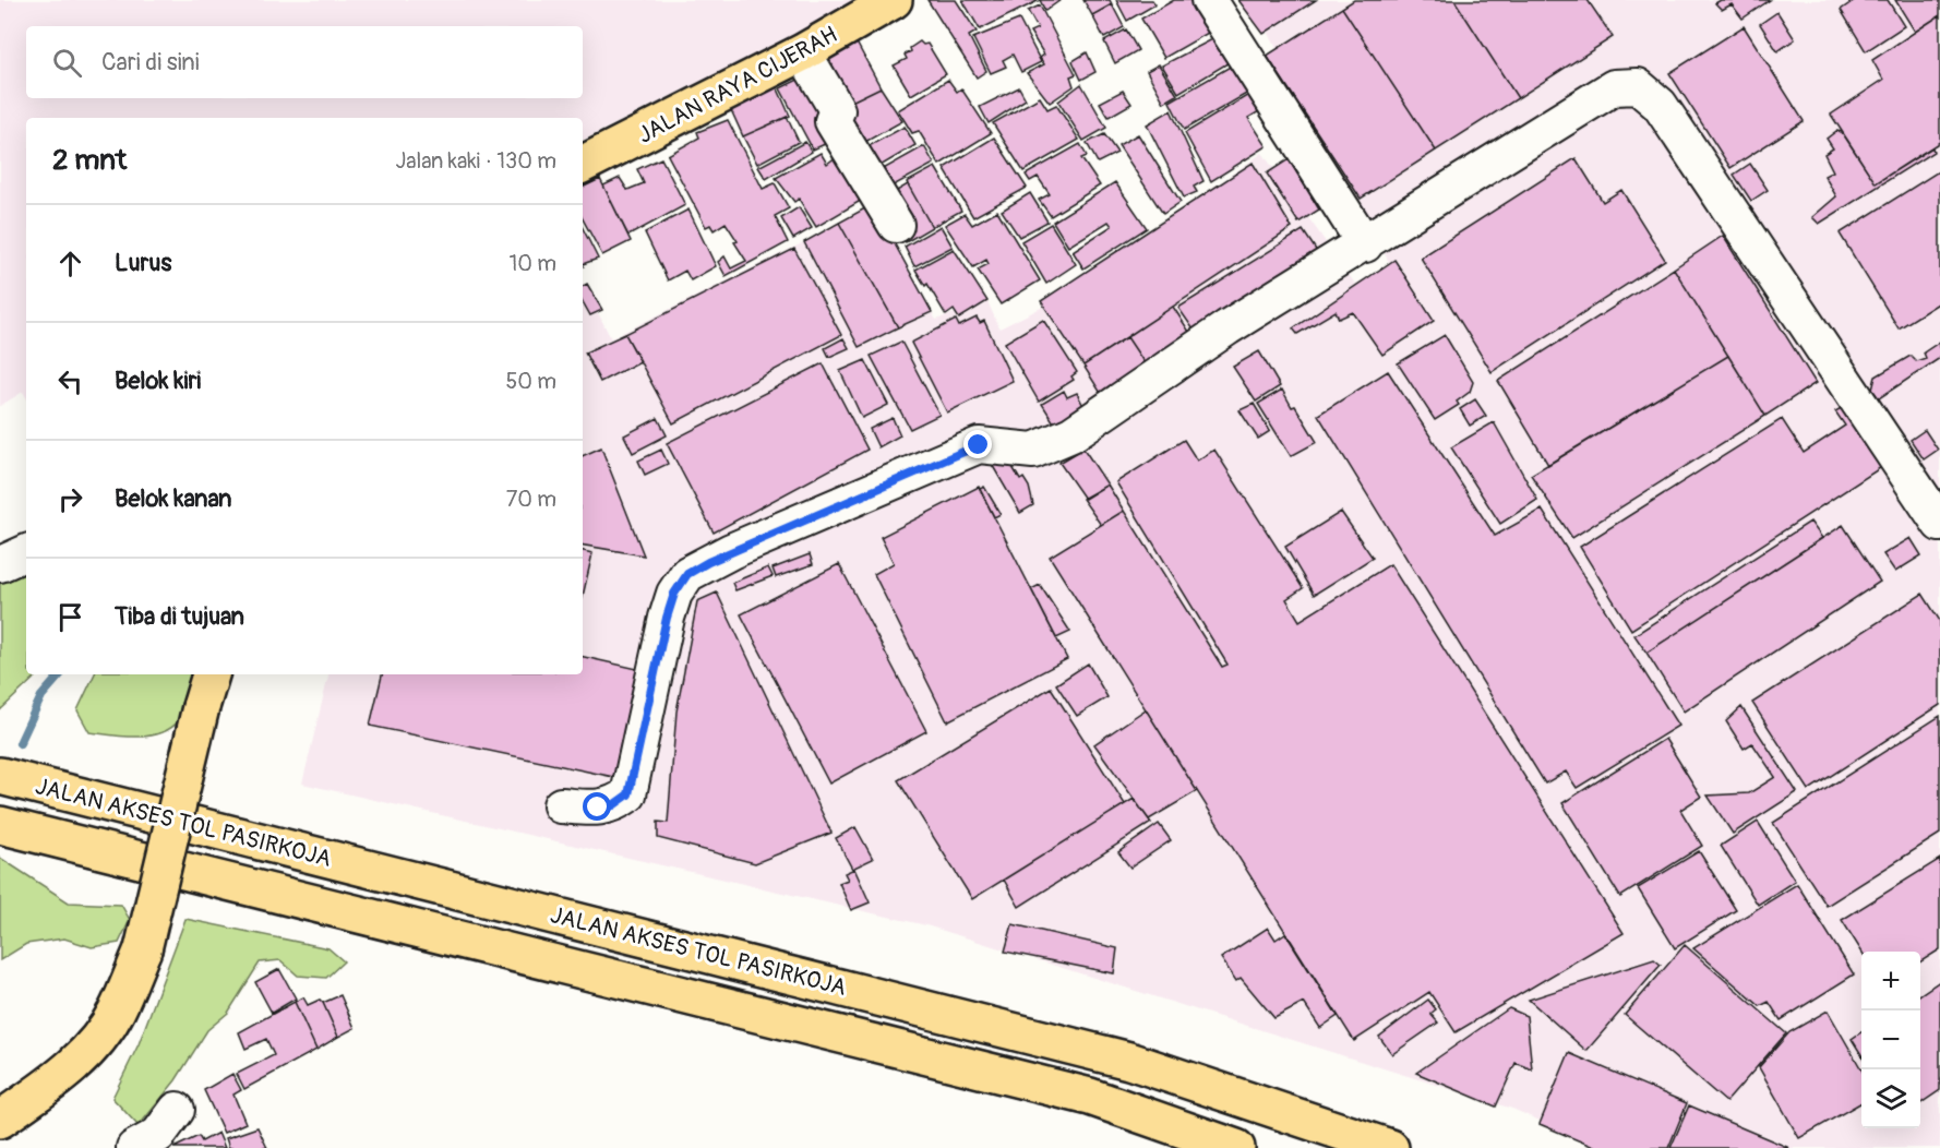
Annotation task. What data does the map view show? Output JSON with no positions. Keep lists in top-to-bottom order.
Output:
{
  "streets": {
    "main road": ["JALAN RAYA CIJERAH", "JALAN AKSES TOL PASIRKOJA"]
  },
  "page": {
    "search": "Cari di sini",
    "heading": ["2 mnt", "Jalan kaki · 130 m"],
    "list": [
      ["Lurus", "10 m"],
      ["Belok kiri", "50 m"],
      ["Belok kanan", "70 m"],
      "Tiba di tujuan"
    ],
    "map_buttons": ["+", "−"]
  }
}
